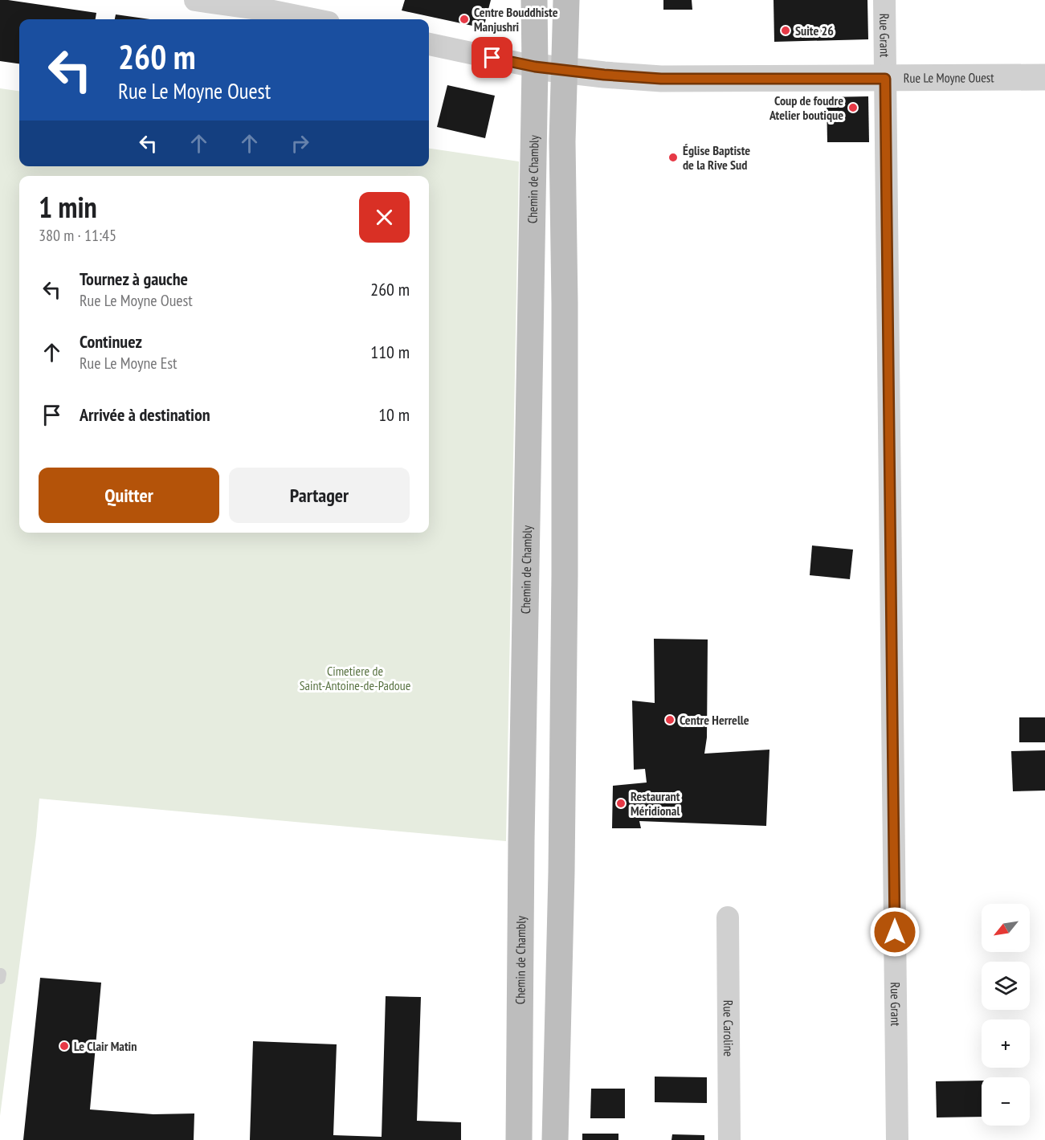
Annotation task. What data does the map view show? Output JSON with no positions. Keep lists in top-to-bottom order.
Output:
{
  "streets": {
    "main road": ["Chemin de Chambly"],
    "street": ["Rue Grant", "Rue Le Moyne Ouest", "Rue Caroline"]
  },
  "crossings": [
    ["Rue Grant", "Rue Le Moyne Ouest"],
    ["Rue Le Moyne Ouest", "Chemin de Chambly"]
  ],
  "parks": ["Cimetiere de Saint-Antoine-de-Padoue"],
  "places": [
    "Centre Bouddhiste Manjushri",
    "Suite 26",
    "Coup de foudre Atelier boutique",
    "Église Baptiste de la Rive Sud",
    "Centre Herrelle",
    "Restaurant Méridional",
    "Le Clair Matin"
  ],
  "north": "bottom left",
  "page": {
    "turn": ["260 m", "Rue Le Moyne Ouest"],
    "heading": ["1 min", "380 m · 11:45"],
    "list": [
      {
        "name": "Tournez à gauche",
        "note": "Rue Le Moyne Ouest",
        "value": "260 m"
      },
      {
        "name": "Continuez",
        "note": "Rue Le Moyne Est",
        "value": "110 m"
      },
      {
        "name": "Arrivée à destination",
        "value": "10 m"
      }
    ],
    "buttons": ["Quitter", "Partager"],
    "map_buttons": ["+", "−"]
  }
}
